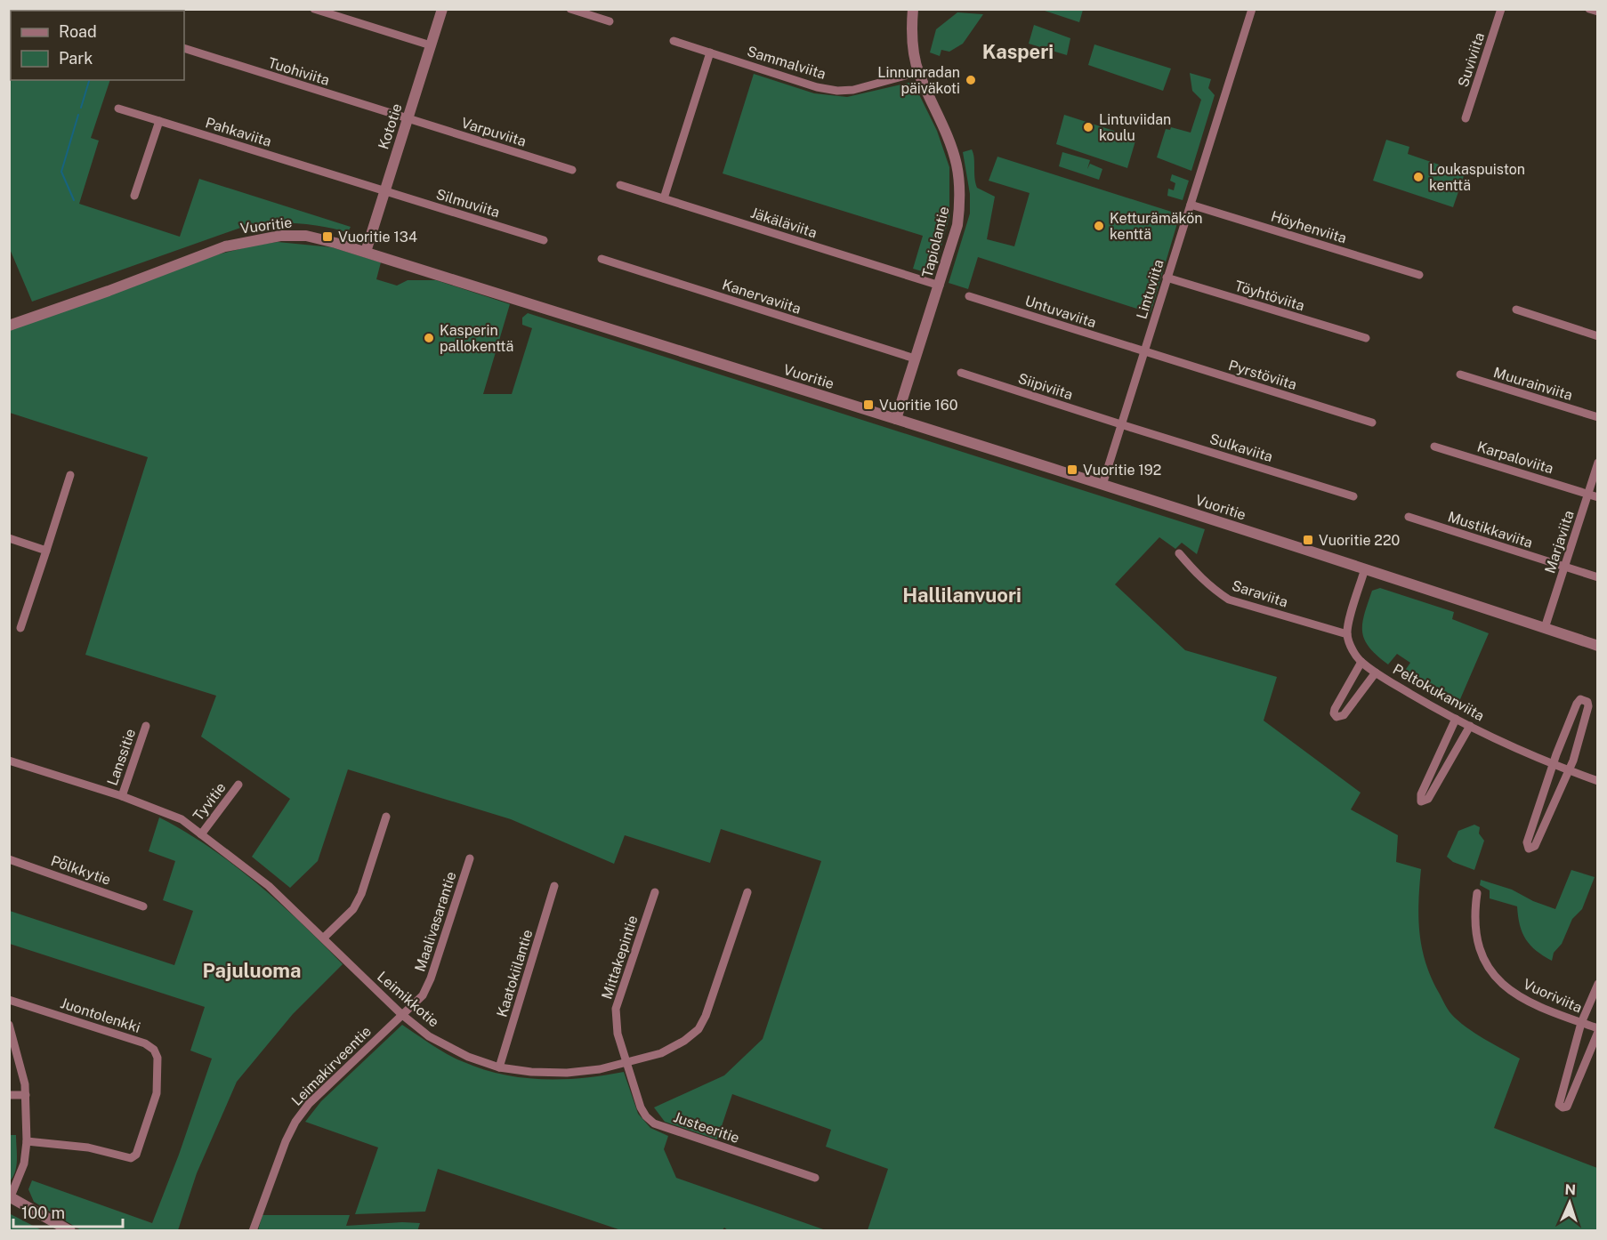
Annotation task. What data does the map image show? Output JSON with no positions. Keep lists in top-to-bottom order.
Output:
{
  "streets": {
    "street": [
      "Suviviita",
      "Sammalviita",
      "Tuohiviita",
      "Kototie",
      "Pahkaviita",
      "Varpuviita",
      "Silmuviita",
      "Jäkäläviita",
      "Vuoritie",
      "Höyhenviita",
      "Tapiolantie",
      "Lintuviita",
      "Töyhtöviita",
      "Kanervaviita",
      "Untuvaviita",
      "Pyrstöviita",
      "Muurainviita",
      "Siipiviita",
      "Sulkaviita",
      "Karpaloviita",
      "Mustikkaviita",
      "Marjaviita",
      "Saraviita",
      "Peltokukanviita",
      "Lanssitie",
      "Tyvitie",
      "Pölkkytie",
      "Maalivasarantie",
      "Mittakepintie",
      "Kaatokiilantie",
      "Vuoriviita",
      "Leimikkotie",
      "Juontolenkki",
      "Leimakirveentie",
      "Justeeritie"
    ]
  },
  "crossings": [
    ["Sammalviita", "Tapiolantie"],
    ["Tuohiviita", "Kototie"],
    ["Tuohiviita", "Varpuviita"],
    ["Kototie", "Pahkaviita"],
    ["Kototie", "Varpuviita"],
    ["Kototie", "Silmuviita"],
    ["Kototie", "Vuoritie"],
    ["Pahkaviita", "Silmuviita"],
    ["Jäkäläviita", "Tapiolantie"],
    ["Vuoritie", "Tapiolantie"],
    ["Vuoritie", "Lintuviita"],
    ["Vuoritie", "Marjaviita"],
    ["Höyhenviita", "Lintuviita"],
    ["Tapiolantie", "Kanervaviita"],
    ["Lintuviita", "Töyhtöviita"],
    ["Lintuviita", "Untuvaviita"],
    ["Lintuviita", "Pyrstöviita"],
    ["Lintuviita", "Siipiviita"],
    ["Lintuviita", "Sulkaviita"],
    ["Untuvaviita", "Pyrstöviita"],
    ["Siipiviita", "Sulkaviita"],
    ["Karpaloviita", "Marjaviita"],
    ["Mustikkaviita", "Marjaviita"],
    ["Saraviita", "Peltokukanviita"],
    ["Lanssitie", "Leimikkotie"],
    ["Tyvitie", "Leimikkotie"],
    ["Maalivasarantie", "Leimikkotie"],
    ["Maalivasarantie", "Leimakirveentie"],
    ["Mittakepintie", "Leimikkotie"],
    ["Mittakepintie", "Justeeritie"],
    ["Kaatokiilantie", "Leimikkotie"],
    ["Leimikkotie", "Leimakirveentie"],
    ["Leimikkotie", "Justeeritie"]
  ],
  "districts": ["Kasperi", "Hallilanvuori", "Pajuluoma"],
  "places": {
    "other": [
      "Linnunradan päiväkoti",
      "Lintuviidan koulu",
      "Loukaspuiston kenttä",
      "Ketturämäkön kenttä",
      "Kasperin pallokenttä"
    ],
    "transit": [
      "Vuoritie 134",
      "Vuoritie 160",
      "Vuoritie 192",
      "Vuoritie 220"
    ]
  },
  "legend": ["Road", "Park"],
  "scale_bar": "100 m",
  "north": "top"
}
